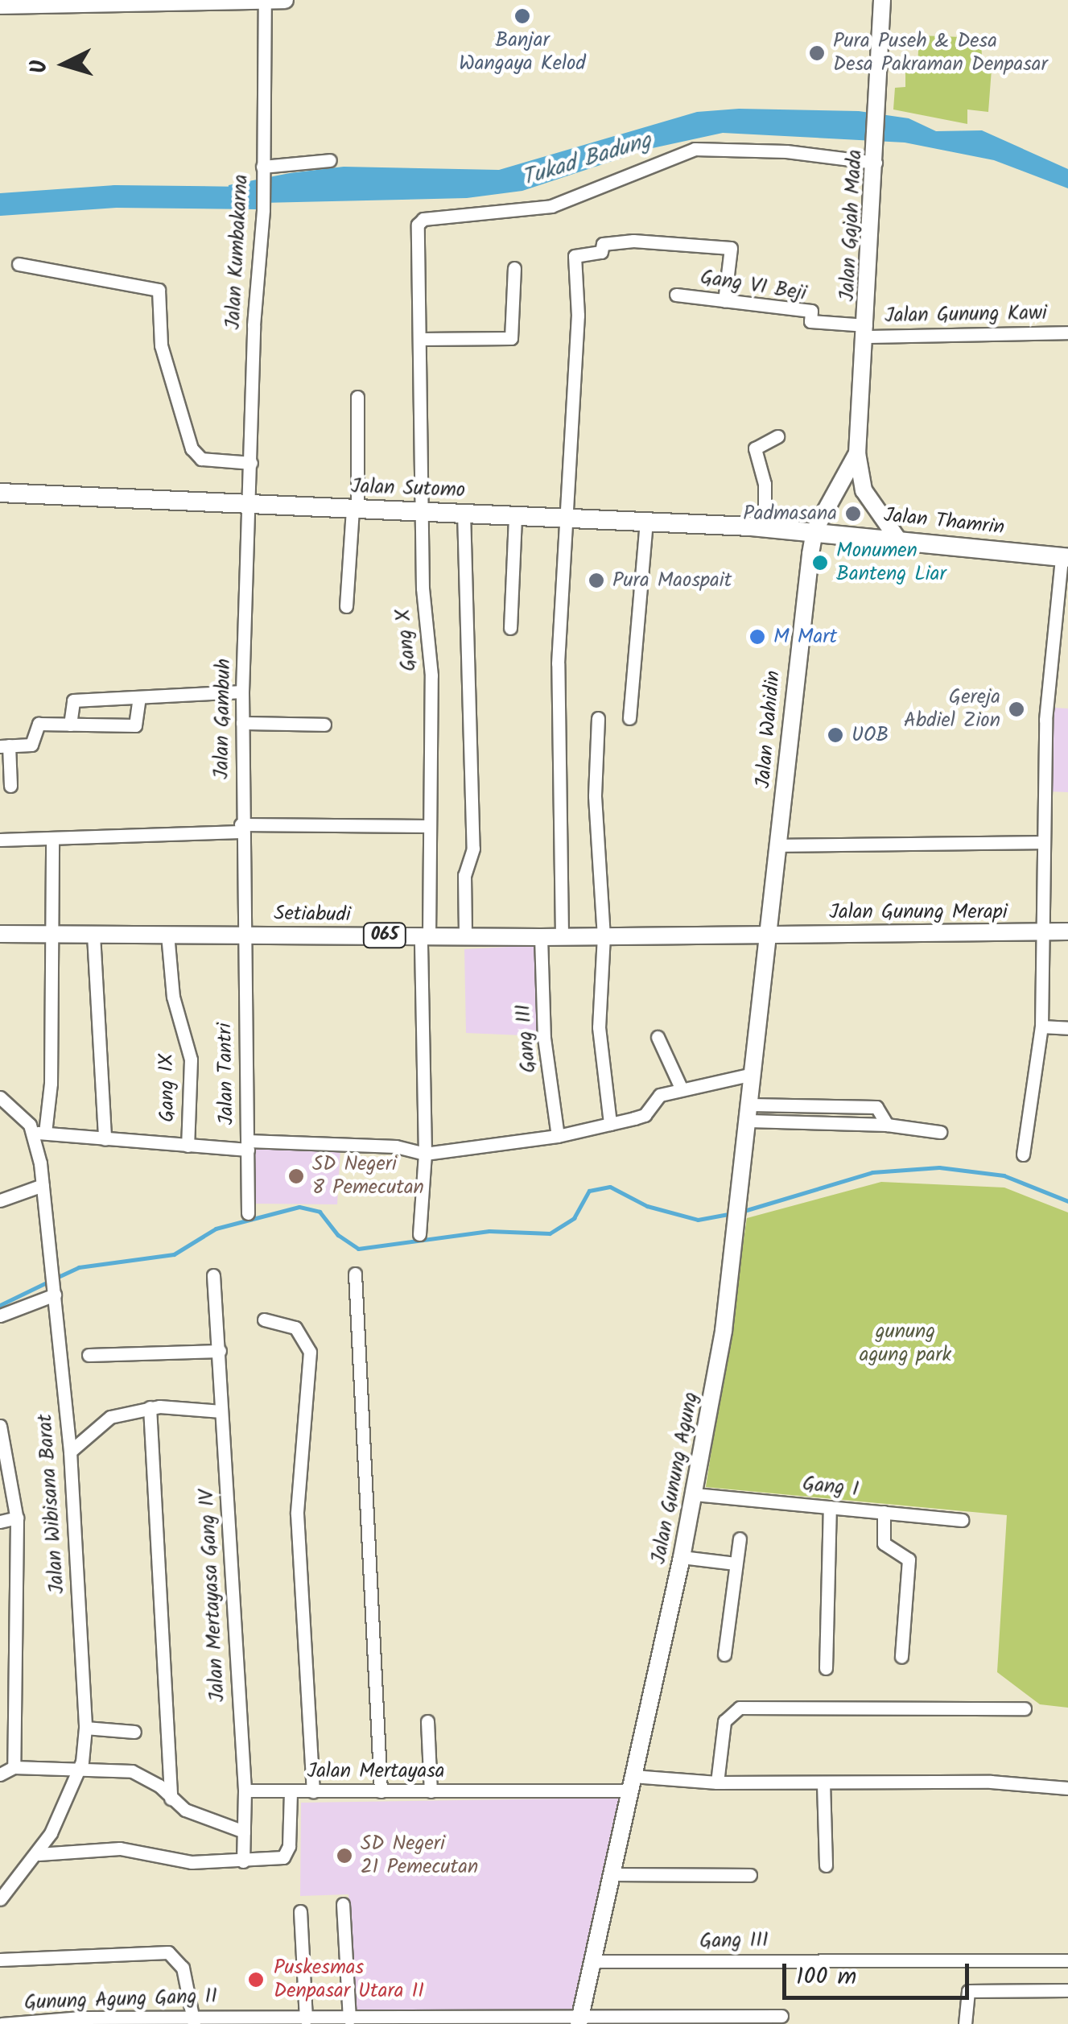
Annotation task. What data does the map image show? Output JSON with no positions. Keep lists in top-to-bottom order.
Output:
{
  "streets": {
    "highway": ["Jalan Sutomo", "Jalan Thamrin"],
    "main road": [
      "Jalan Gajah Mada",
      "Jalan Wahidin",
      "Jalan Gunung Merapi",
      "Setiabudi",
      "065",
      "Jalan Gunung Agung"
    ],
    "street": [
      "Jalan Kumbakarna",
      "Gang VI Beji",
      "Jalan Gunung Kawi",
      "Gang X",
      "Jalan Gambuh",
      "Gang III",
      "Jalan Tantri",
      "Gang IX",
      "Gang I",
      "Jalan Wibisana Barat",
      "Jalan Mertayasa Gang IV",
      "Jalan Mertayasa",
      "Gunung Agung Gang II"
    ]
  },
  "crossings": [
    ["Jalan Gajah Mada", "Gang VI Beji"],
    ["Jalan Gajah Mada", "Jalan Gunung Kawi"],
    ["Jalan Gajah Mada", "Jalan Sutomo"],
    ["Jalan Gajah Mada", "Jalan Thamrin"],
    ["Jalan Gajah Mada", "Gang X"],
    ["Jalan Gajah Mada", "Jalan Wahidin"],
    ["Jalan Kumbakarna", "Jalan Sutomo"],
    ["Jalan Kumbakarna", "Jalan Gambuh"],
    ["Gang VI Beji", "Jalan Gunung Kawi"],
    ["Jalan Sutomo", "Jalan Thamrin"],
    ["Jalan Sutomo", "Gang X"],
    ["Jalan Sutomo", "Jalan Gambuh"],
    ["Jalan Sutomo", "Jalan Wahidin"],
    ["Jalan Thamrin", "Jalan Wahidin"],
    ["Gang X", "Setiabudi"],
    ["Jalan Gambuh", "Setiabudi"],
    ["Jalan Gambuh", "Jalan Tantri"],
    ["Jalan Wahidin", "Jalan Gunung Merapi"],
    ["Jalan Wahidin", "Setiabudi"],
    ["Jalan Wahidin", "Jalan Gunung Agung"],
    ["Jalan Gunung Merapi", "Setiabudi"],
    ["Jalan Gunung Merapi", "Jalan Gunung Agung"],
    ["Setiabudi", "Gang III"],
    ["Setiabudi", "Jalan Tantri"],
    ["Setiabudi", "Gang IX"],
    ["Setiabudi", "Jalan Gunung Agung"],
    ["Setiabudi", "Jalan Wibisana Barat"],
    ["Gang III", "Jalan Gunung Agung"],
    ["Jalan Gunung Agung", "Gang I"],
    ["Jalan Gunung Agung", "Jalan Mertayasa"],
    ["Jalan Gunung Agung", "Gunung Agung Gang II"],
    ["Jalan Wibisana Barat", "Jalan Mertayasa"],
    ["Jalan Mertayasa Gang IV", "Jalan Mertayasa"]
  ],
  "water": ["Tukad Badung"],
  "parks": ["gunung agung park"],
  "places": [
    "Banjar Wangaya Kelod",
    "Pura Puseh & Desa Desa Pakraman Denpasar",
    "Padmasana",
    "Monumen Banteng Liar",
    "Pura Maospait",
    "M Mart",
    "Gereja Abdiel Zion",
    "UOB",
    "SD Negeri 8 Pemecutan",
    "SD Negeri 21 Pemecutan",
    "Puskesmas Denpasar Utara II"
  ],
  "scale_bar": "100 m",
  "north": "left"
}
